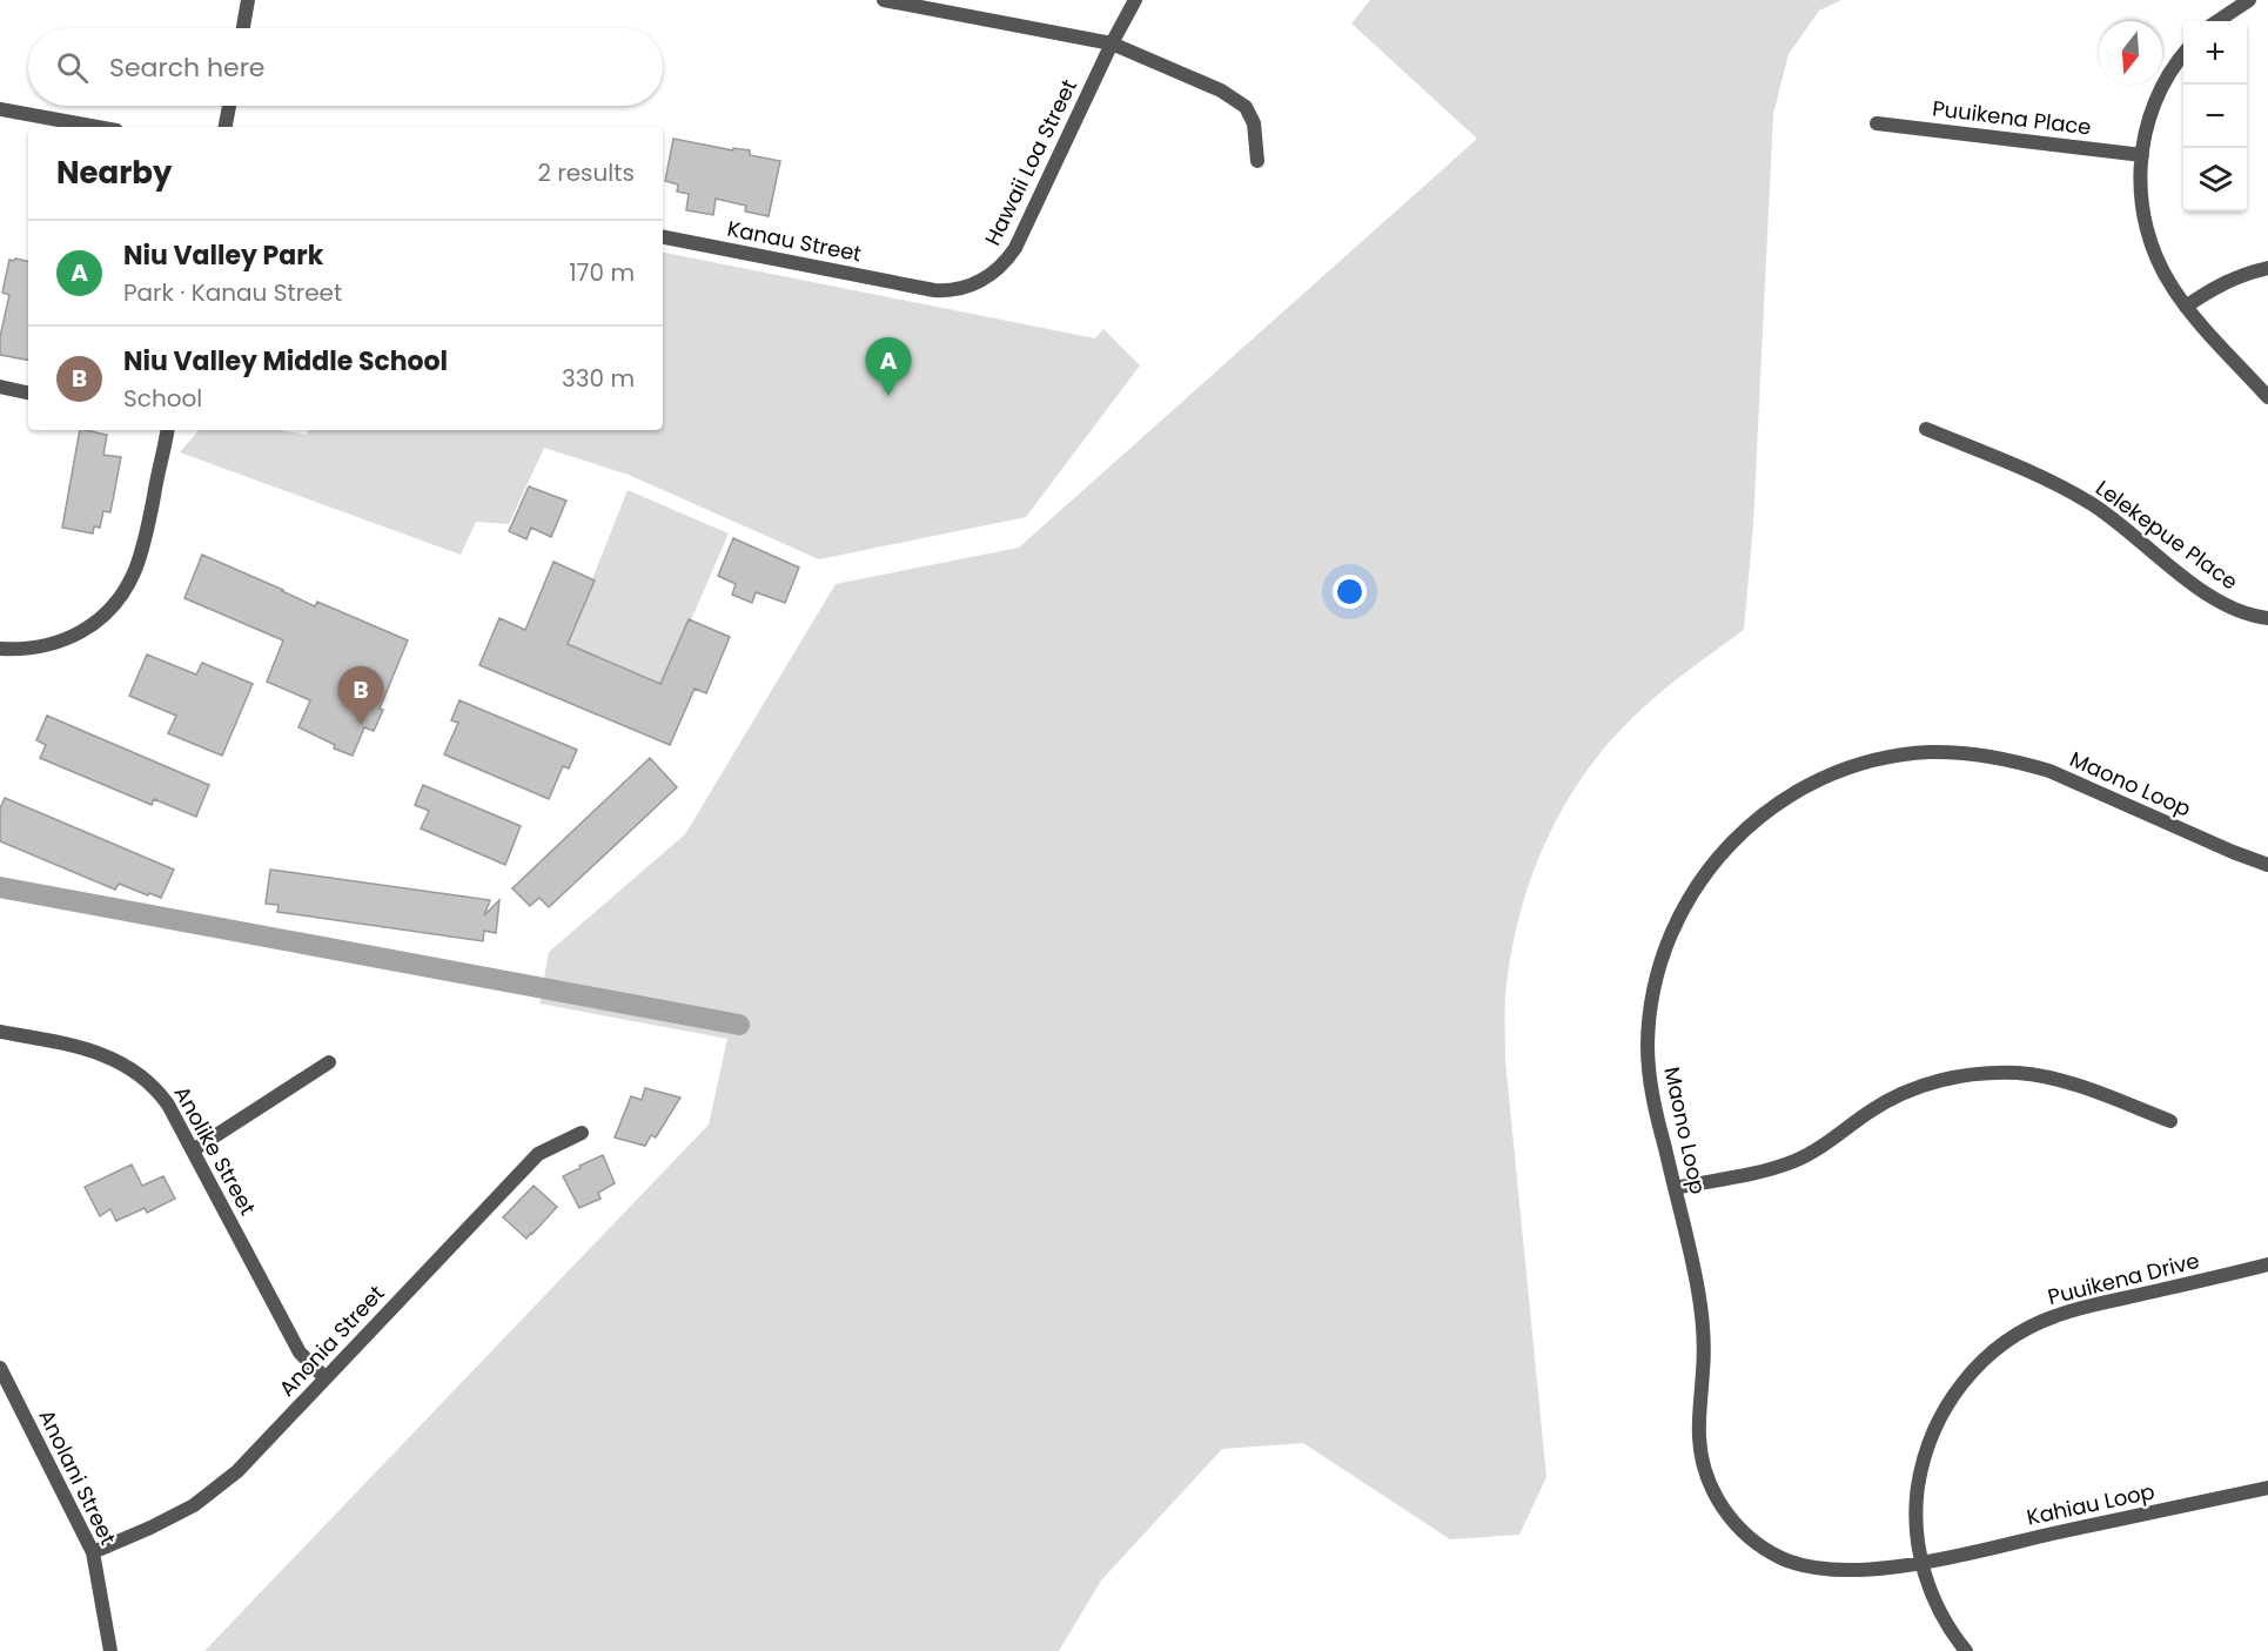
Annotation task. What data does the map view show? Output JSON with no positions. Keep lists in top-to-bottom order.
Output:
{
  "streets": {
    "street": [
      "Puuikena Place",
      "Hawaii Loa Street",
      "Kanau Street",
      "Lelekepue Place",
      "Maono Loop",
      "Anolike Street",
      "Puuikena Drive",
      "Anonia Street",
      "Anolani Street",
      "Kahiau Loop"
    ]
  },
  "crossings": [
    ["Hawaii Loa Street", "Kanau Street"],
    ["Maono Loop", "Puuikena Drive"],
    ["Maono Loop", "Kahiau Loop"],
    ["Anolike Street", "Anonia Street"],
    ["Puuikena Drive", "Kahiau Loop"],
    ["Anonia Street", "Anolani Street"]
  ],
  "north": "bottom",
  "page": {
    "map_buttons": ["+", "−"],
    "search": "Search here",
    "heading": ["Nearby", "2 results"],
    "list": [
      {
        "mark": "A",
        "name": "Niu Valley Park",
        "note": "Park · Kanau Street",
        "value": "170 m"
      },
      {
        "mark": "B",
        "name": "Niu Valley Middle School",
        "note": "School",
        "value": "330 m"
      }
    ],
    "pins": ["A", "B"]
  }
}
